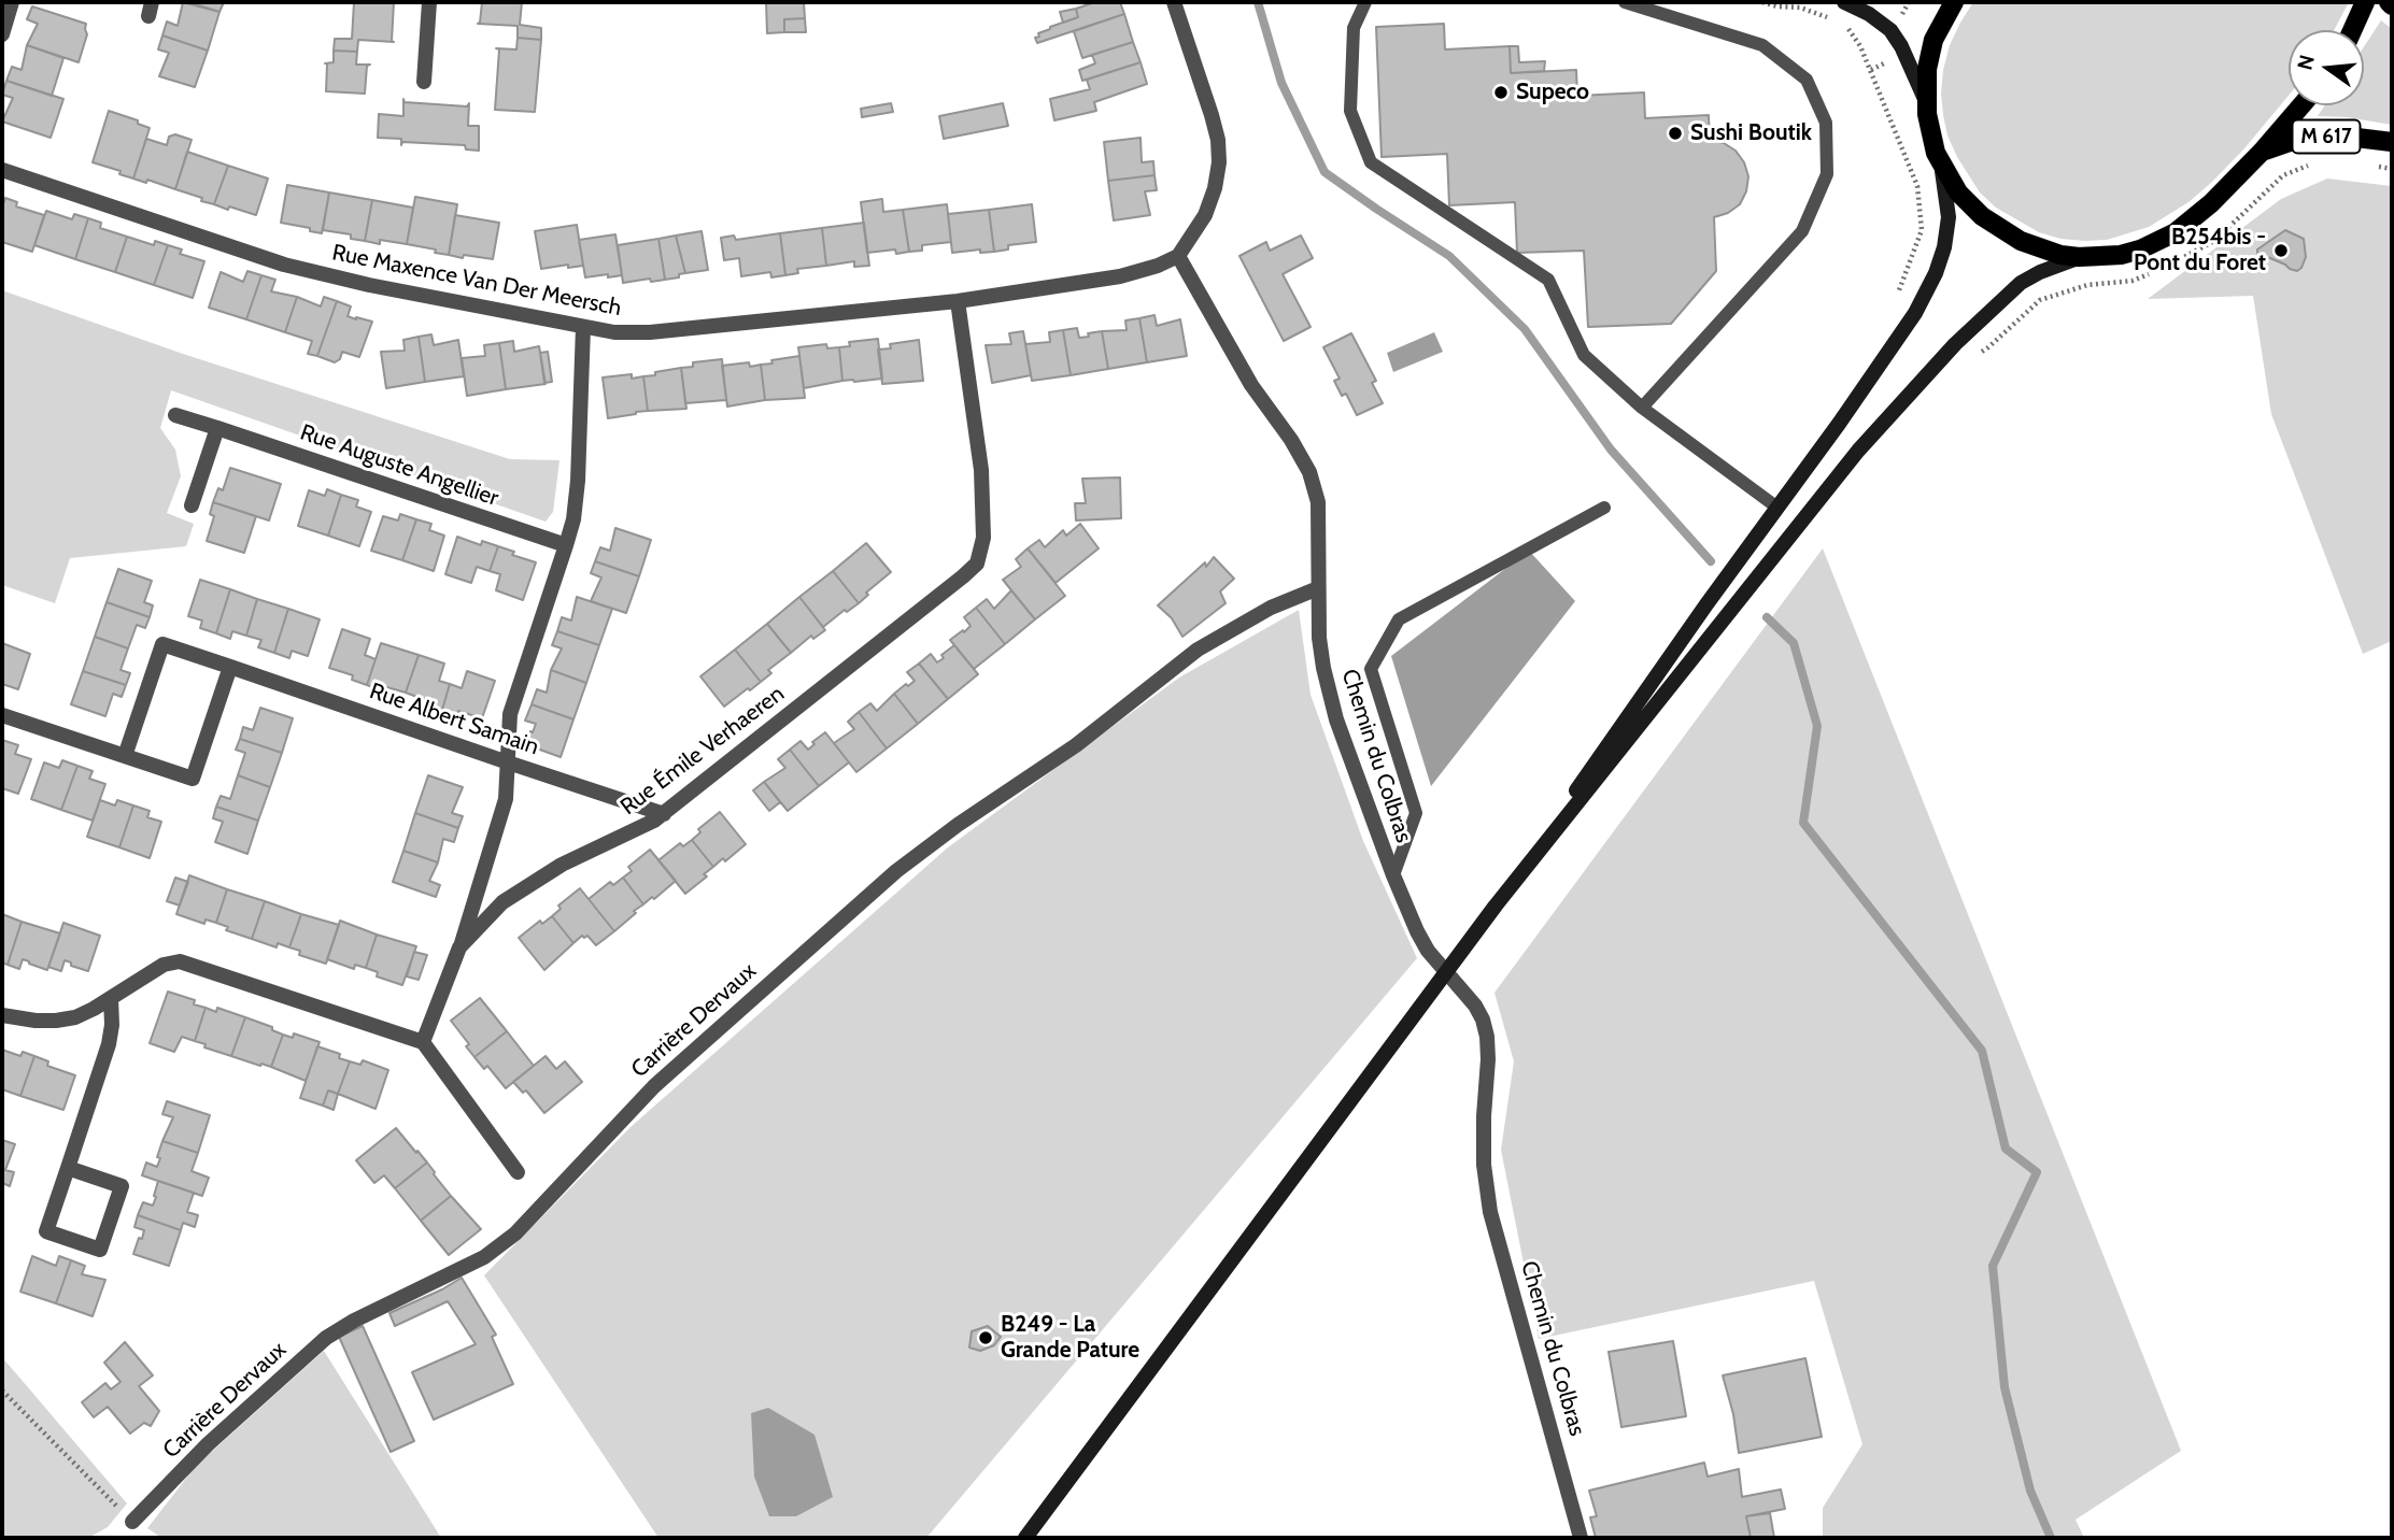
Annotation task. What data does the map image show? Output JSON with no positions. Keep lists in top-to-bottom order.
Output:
{
  "streets": {
    "main road": ["M 617"],
    "street": [
      "Rue Maxence Van Der Meersch",
      "Rue Auguste Angellier",
      "Rue Albert Samain",
      "Rue Émile Verhaeren",
      "Chemin du Colbras",
      "Carrière Dervaux"
    ]
  },
  "crossings": [
    ["Rue Maxence Van Der Meersch", "Rue Émile Verhaeren"],
    ["Rue Maxence Van Der Meersch", "Chemin du Colbras"],
    ["Rue Albert Samain", "Rue Émile Verhaeren"],
    ["Chemin du Colbras", "Carrière Dervaux"]
  ],
  "places": [
    "Supeco",
    "Sushi Boutik",
    "B254bis - Pont du Foret",
    "B249 - La Grande Pature"
  ],
  "north": "left"
}
